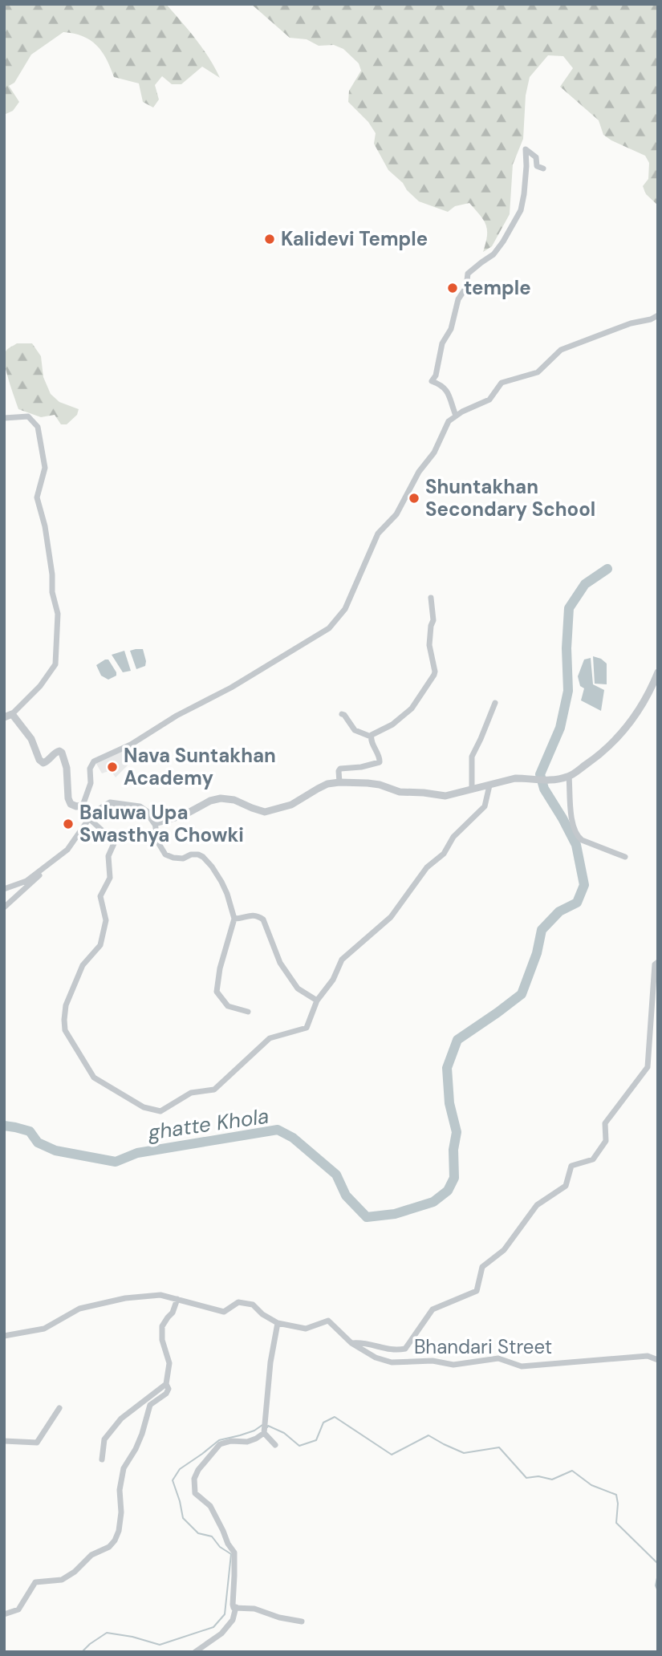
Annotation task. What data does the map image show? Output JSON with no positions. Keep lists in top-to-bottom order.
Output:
{
  "streets": {
    "street": ["Bhandari Street"]
  },
  "water": ["ghatte Khola"],
  "places": [
    "Kalidevi Temple",
    "temple",
    "Shuntakhan Secondary School",
    "Nava Suntakhan Academy",
    "Baluwa Upa Swasthya Chowki"
  ]
}
